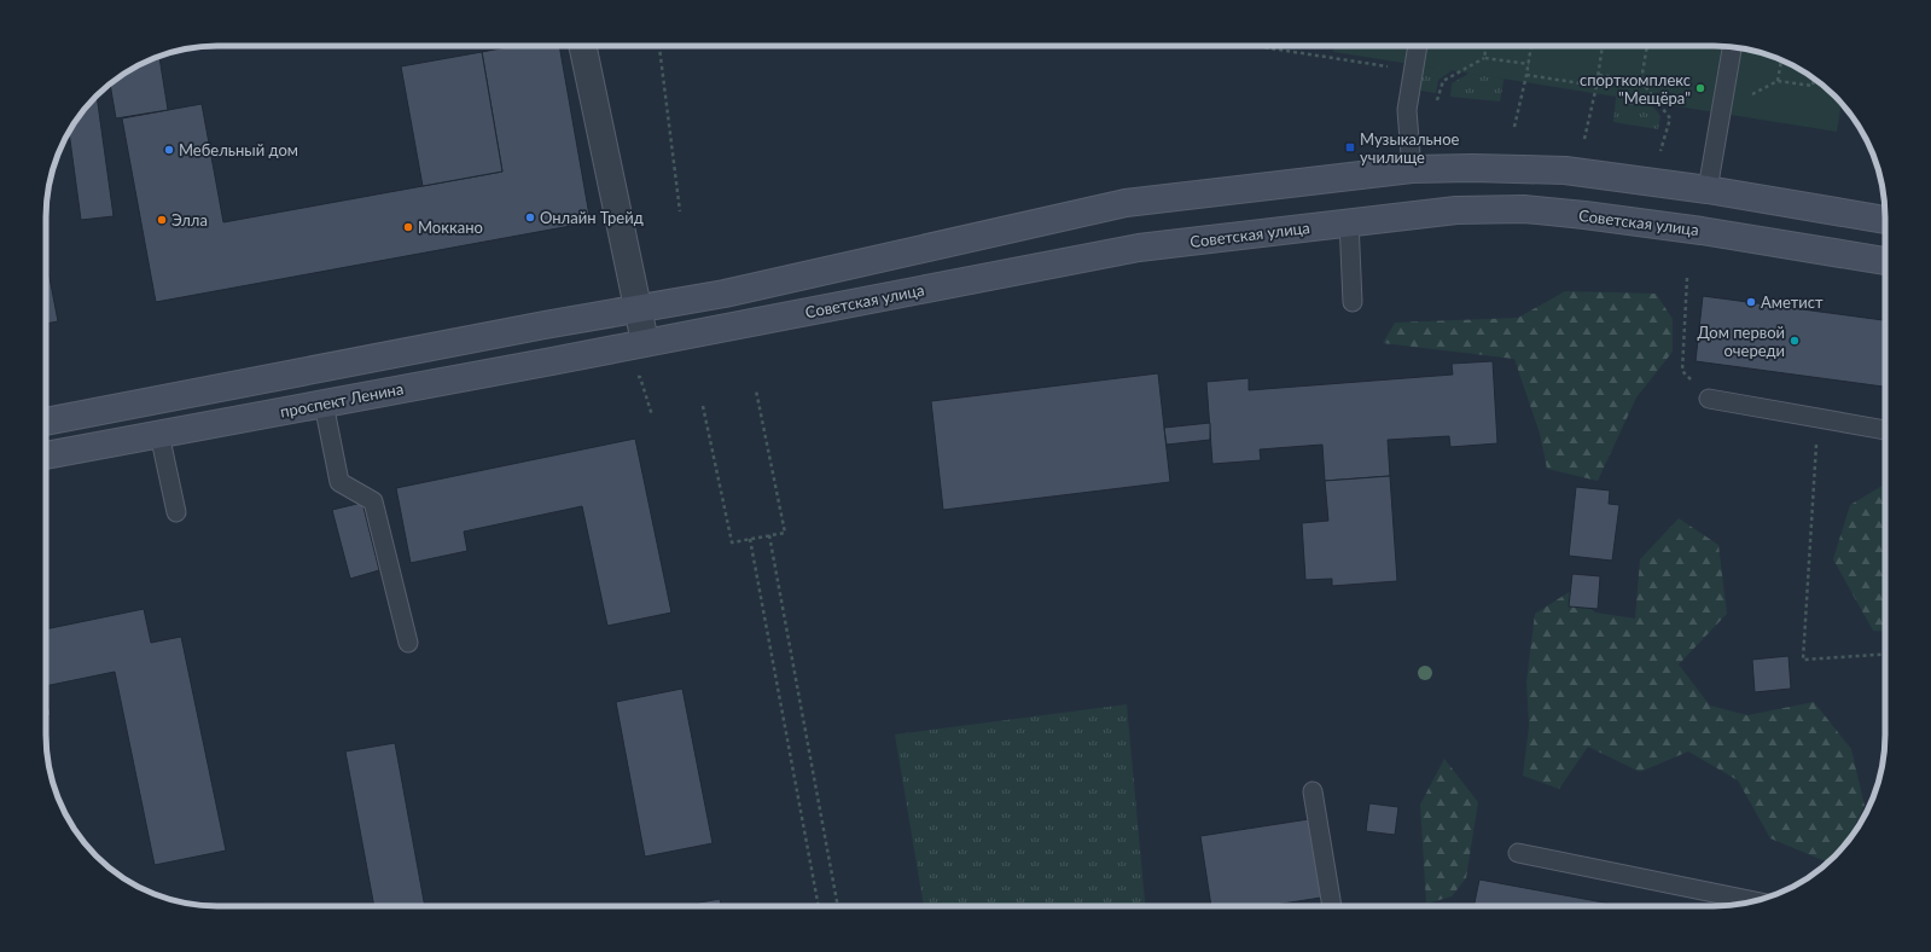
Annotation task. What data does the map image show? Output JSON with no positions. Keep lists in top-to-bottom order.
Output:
{
  "streets": {
    "main road": ["Советская улица", "проспект Ленина"]
  },
  "crossings": [
    ["Советская улица", "проспект Ленина"]
  ],
  "places": {
    "other": [
      "спорткомплекс \"Мещёра\"",
      "Мебельный дом",
      "Онлайн Трейд",
      "Элла",
      "Моккано",
      "Аметист",
      "Дом первой очереди"
    ],
    "transit": ["Музыкальное училище"]
  }
}
